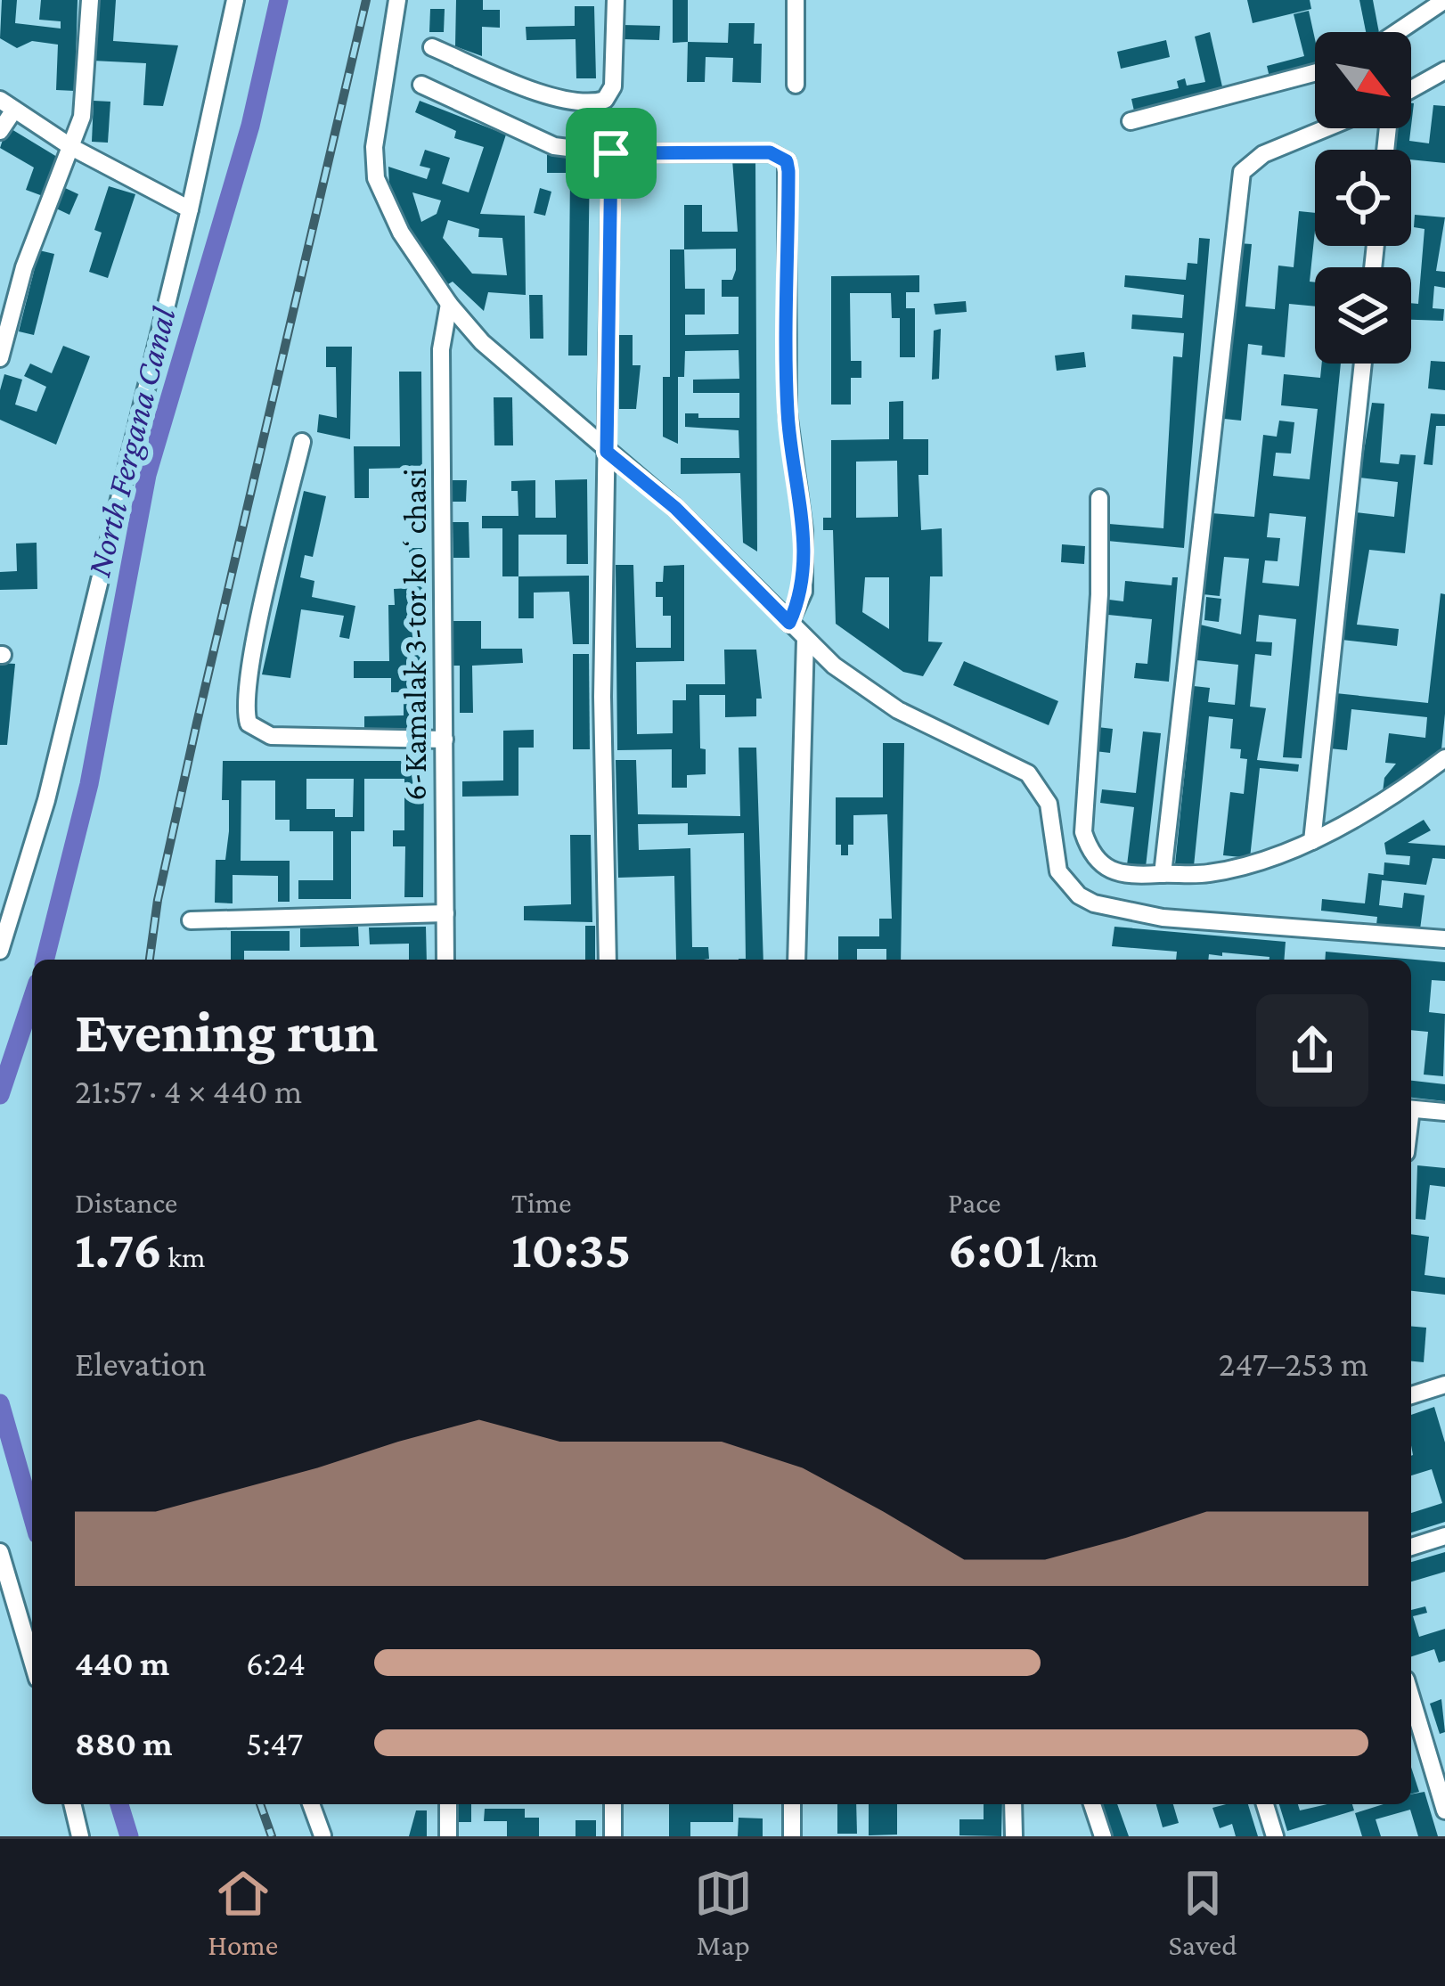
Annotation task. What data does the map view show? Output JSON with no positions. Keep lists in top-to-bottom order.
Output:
{
  "streets": {
    "street": ["6-Kamalak 3-tor koʻchasi"]
  },
  "water": ["North Fergana Canal"],
  "north": "bottom right",
  "page": {
    "heading": ["Evening run", "21:57 · 4 × 440 m"],
    "stats": [
      ["Distance", "1.76 km"],
      ["Time", "10:35"],
      ["Pace", "6:01 /km"]
    ],
    "chart": ["Elevation", "247–253 m"],
    "list": [
      {
        "name": "440 m",
        "note": "6:24"
      },
      {
        "name": "880 m",
        "note": "5:47"
      }
    ],
    "tabs": ["Home", "Map", "Saved"]
  }
}
